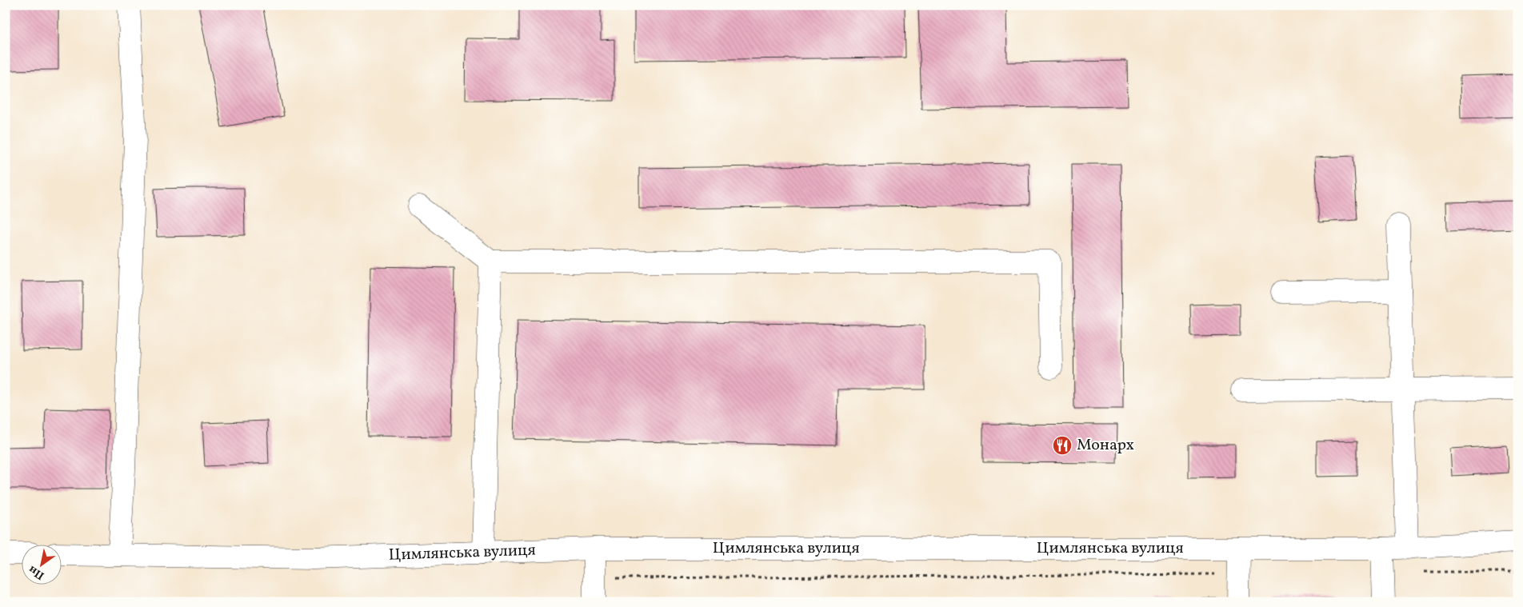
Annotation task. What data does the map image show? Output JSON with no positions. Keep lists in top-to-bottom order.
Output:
{
  "streets": {
    "street": ["Цимлянська вулиця"]
  },
  "places": {
    "restaurant": ["Монарх"]
  },
  "north": "bottom left"
}
